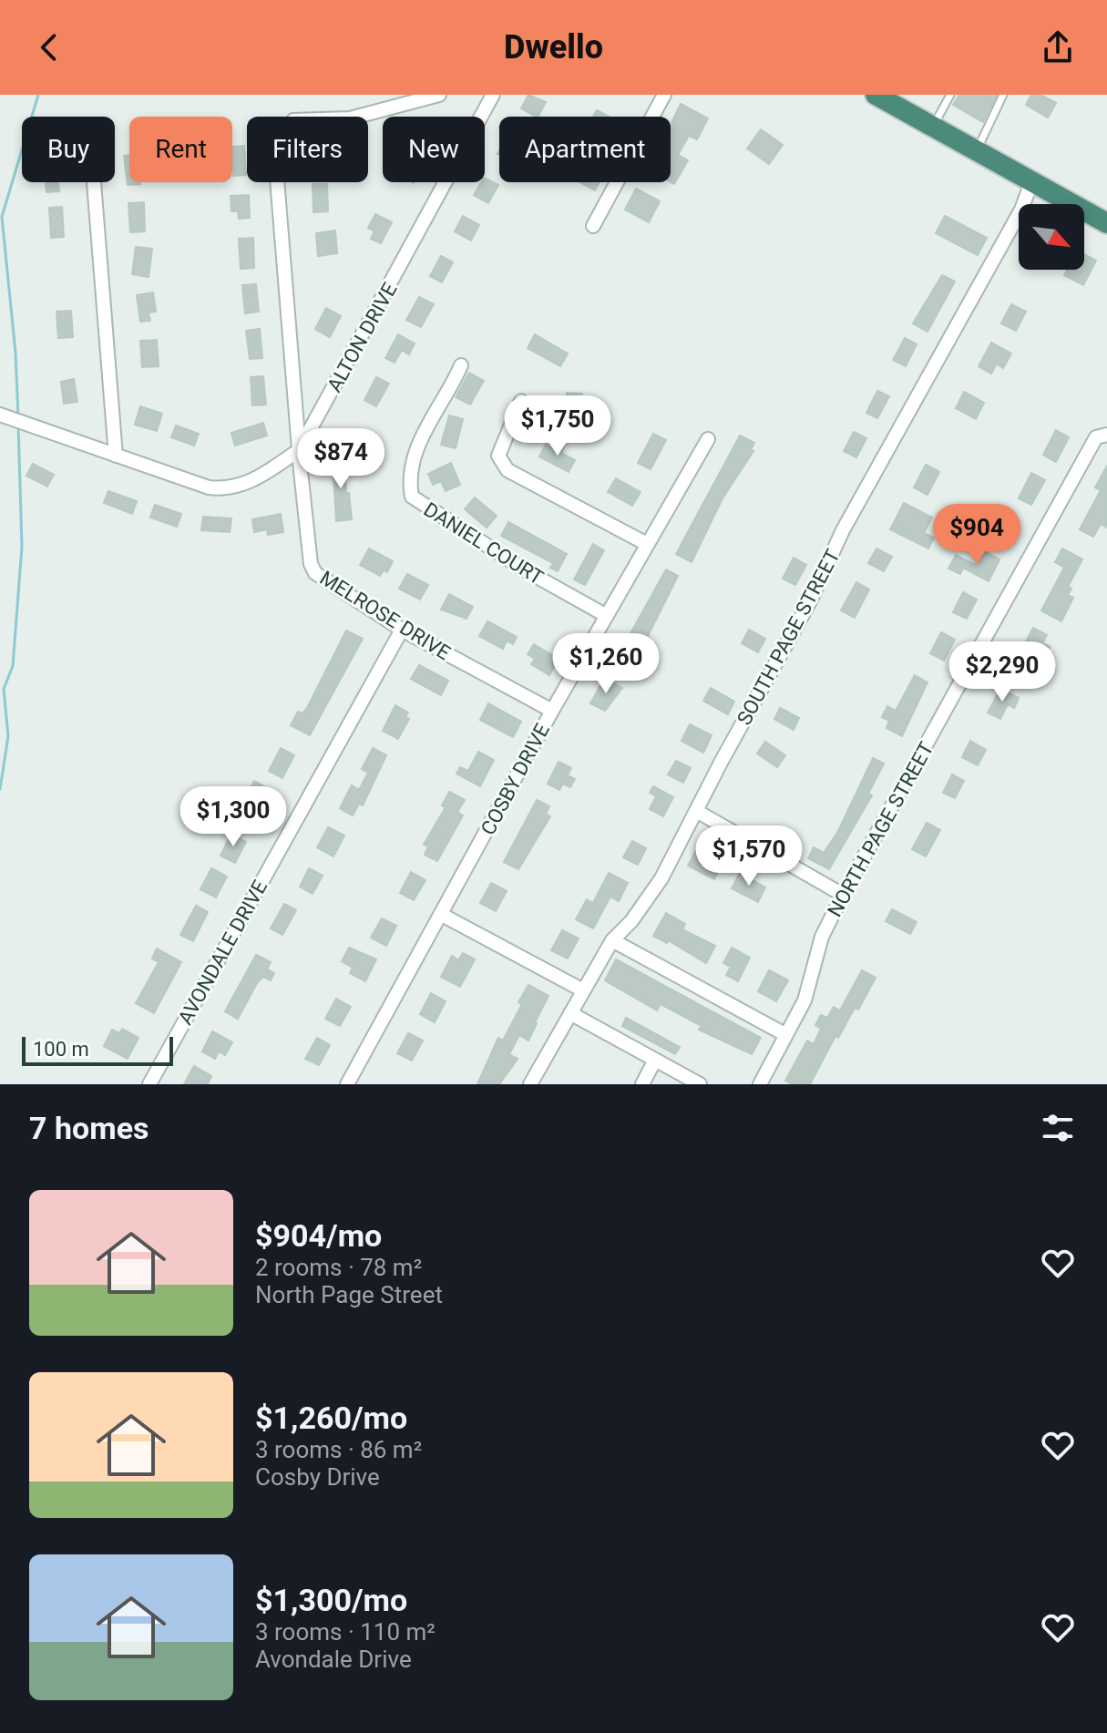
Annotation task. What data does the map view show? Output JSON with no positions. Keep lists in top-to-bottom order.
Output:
{
  "streets": {
    "street": [
      "ALTON DRIVE",
      "DANIEL COURT",
      "MELROSE DRIVE",
      "SOUTH PAGE STREET",
      "COSBY DRIVE",
      "NORTH PAGE STREET",
      "AVONDALE DRIVE"
    ]
  },
  "crossings": [
    ["ALTON DRIVE", "MELROSE DRIVE"],
    ["DANIEL COURT", "COSBY DRIVE"],
    ["MELROSE DRIVE", "COSBY DRIVE"],
    ["MELROSE DRIVE", "AVONDALE DRIVE"]
  ],
  "scale_bar": "100 m",
  "north": "bottom right",
  "page": {
    "header": "Dwello",
    "chip": [
      "Buy",
      "Rent",
      "Filters",
      "New",
      "Apartment"
    ],
    "price": [
      "$1,750",
      "$874",
      "$904",
      "$1,260",
      "$2,290",
      "$1,300",
      "$1,570"
    ],
    "scale": "100 m",
    "heading": "7 homes",
    "list": [
      {
        "name": "$904/mo",
        "note": "2 rooms · 78 m² · North Page Street"
      },
      {
        "name": "$1,260/mo",
        "note": "3 rooms · 86 m² · Cosby Drive"
      },
      {
        "name": "$1,300/mo",
        "note": "3 rooms · 110 m² · Avondale Drive"
      }
    ]
  }
}
